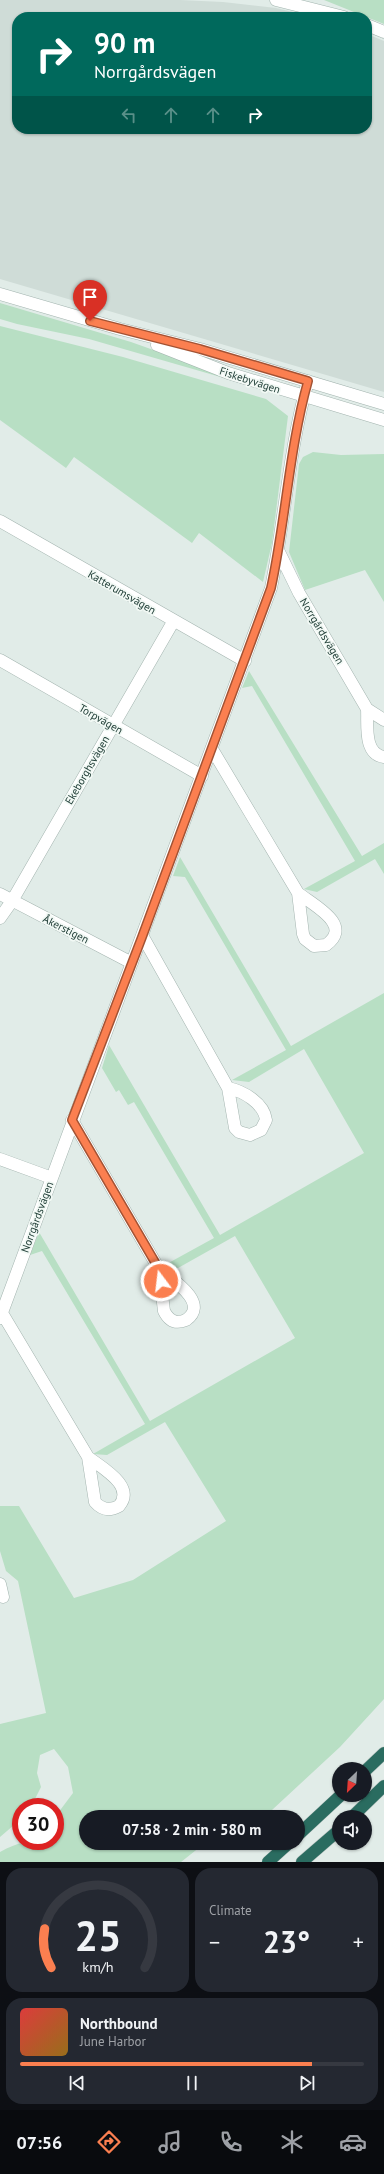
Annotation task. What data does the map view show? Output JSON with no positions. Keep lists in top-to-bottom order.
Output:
{
  "streets": {
    "street": [
      "Fiskebyvägen",
      "Katterumsvägen",
      "Norrgårdsvägen",
      "Torpvägen",
      "Ekeborghsvägen",
      "Åkerstigen"
    ]
  },
  "crossings": [
    ["Fiskebyvägen", "Norrgårdsvägen"],
    ["Katterumsvägen", "Norrgårdsvägen"],
    ["Katterumsvägen", "Ekeborghsvägen"],
    ["Norrgårdsvägen", "Torpvägen"],
    ["Norrgårdsvägen", "Åkerstigen"],
    ["Torpvägen", "Ekeborghsvägen"],
    ["Ekeborghsvägen", "Åkerstigen"]
  ],
  "north": "bottom left",
  "page": {
    "turn": ["90 m", "Norrgårdsvägen"],
    "limit": "30",
    "trip": "07:58 · 2 min · 580 m",
    "tile": "Climate",
    "heat": ["−", "23°", "+"],
    "song": ["Northbound", "June Harbor"],
    "tabs": "07:56",
    "gauge": ["25", "km/h"]
  }
}
